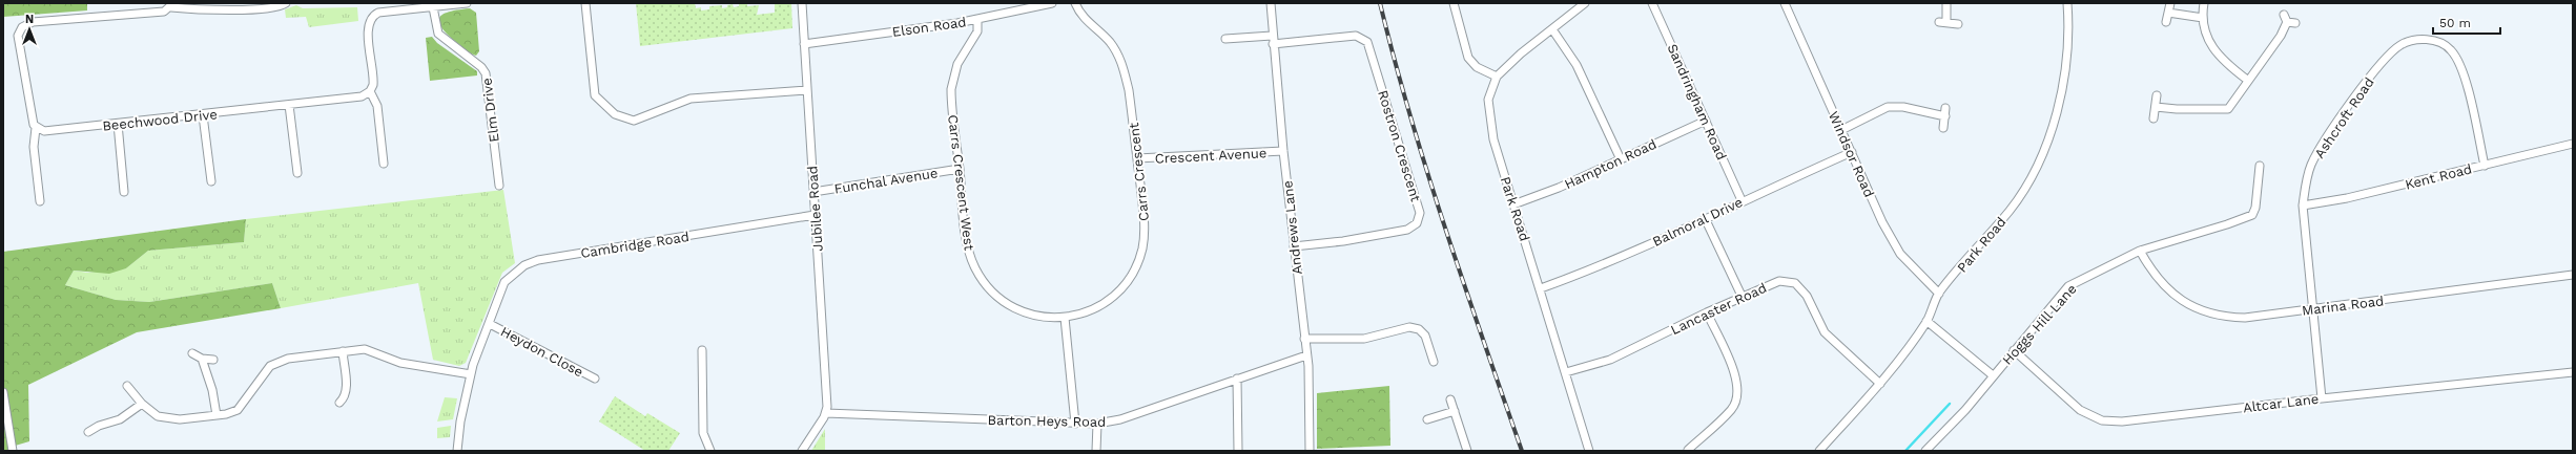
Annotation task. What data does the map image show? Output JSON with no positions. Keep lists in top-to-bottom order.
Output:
{
  "streets": {
    "street": [
      "Elson Road",
      "Sandringham Road",
      "Elm Drive",
      "Ashcroft Road",
      "Beechwood Drive",
      "Rostron Crescent",
      "Windsor Road",
      "Crescent Avenue",
      "Hampton Road",
      "Carrs Crescent",
      "Kent Road",
      "Funchal Avenue",
      "Carrs Crescent West",
      "Jubilee Road",
      "Park Road",
      "Balmoral Drive",
      "Andrews Lane",
      "Cambridge Road",
      "Marina Road",
      "Lancaster Road",
      "Hoggs Hill Lane",
      "Heydon Close",
      "Altcar Lane",
      "Barton Heys Road"
    ]
  },
  "crossings": [
    ["Elson Road", "Carrs Crescent West"],
    ["Elson Road", "Jubilee Road"],
    ["Sandringham Road", "Hampton Road"],
    ["Sandringham Road", "Balmoral Drive"],
    ["Ashcroft Road", "Kent Road"],
    ["Ashcroft Road", "Marina Road"],
    ["Ashcroft Road", "Altcar Lane"],
    ["Rostron Crescent", "Andrews Lane"],
    ["Windsor Road", "Park Road"],
    ["Windsor Road", "Balmoral Drive"],
    ["Crescent Avenue", "Carrs Crescent"],
    ["Crescent Avenue", "Andrews Lane"],
    ["Hampton Road", "Park Road"],
    ["Carrs Crescent", "Carrs Crescent West"],
    ["Funchal Avenue", "Carrs Crescent West"],
    ["Funchal Avenue", "Jubilee Road"],
    ["Jubilee Road", "Cambridge Road"],
    ["Jubilee Road", "Barton Heys Road"],
    ["Park Road", "Balmoral Drive"],
    ["Park Road", "Lancaster Road"],
    ["Andrews Lane", "Barton Heys Road"],
    ["Cambridge Road", "Heydon Close"],
    ["Marina Road", "Hoggs Hill Lane"],
    ["Hoggs Hill Lane", "Altcar Lane"]
  ],
  "scale_bar": "50 m",
  "north": "top"
}
